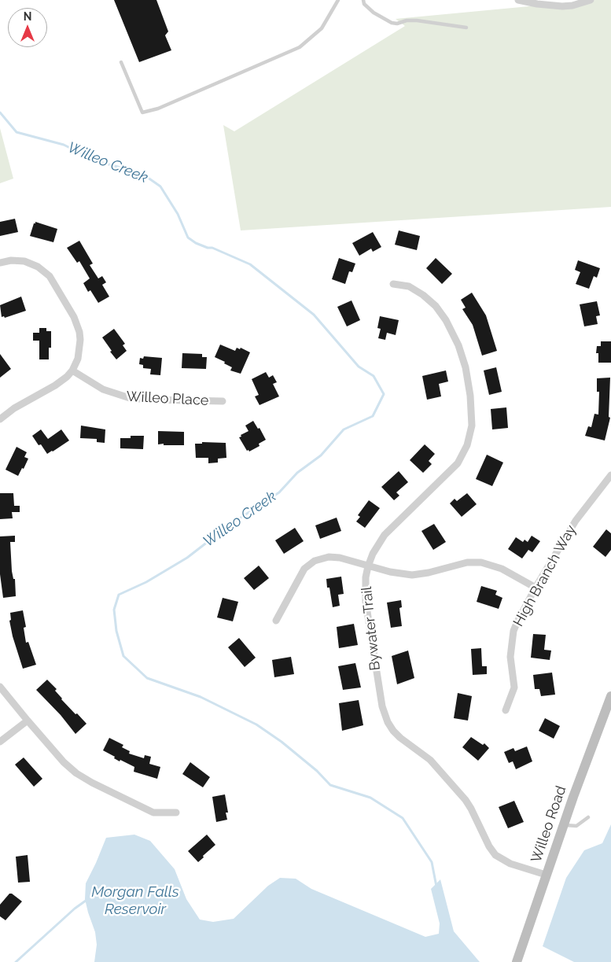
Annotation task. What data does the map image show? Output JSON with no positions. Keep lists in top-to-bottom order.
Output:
{
  "streets": {
    "street": [
      "Willeo Place",
      "High Branch Way",
      "Bywater Trail",
      "Willeo Road"
    ]
  },
  "crossings": [
    ["Bywater Trail", "Willeo Road"]
  ],
  "water": ["Willeo Creek", "Morgan Falls Reservoir"],
  "north": "top"
}
